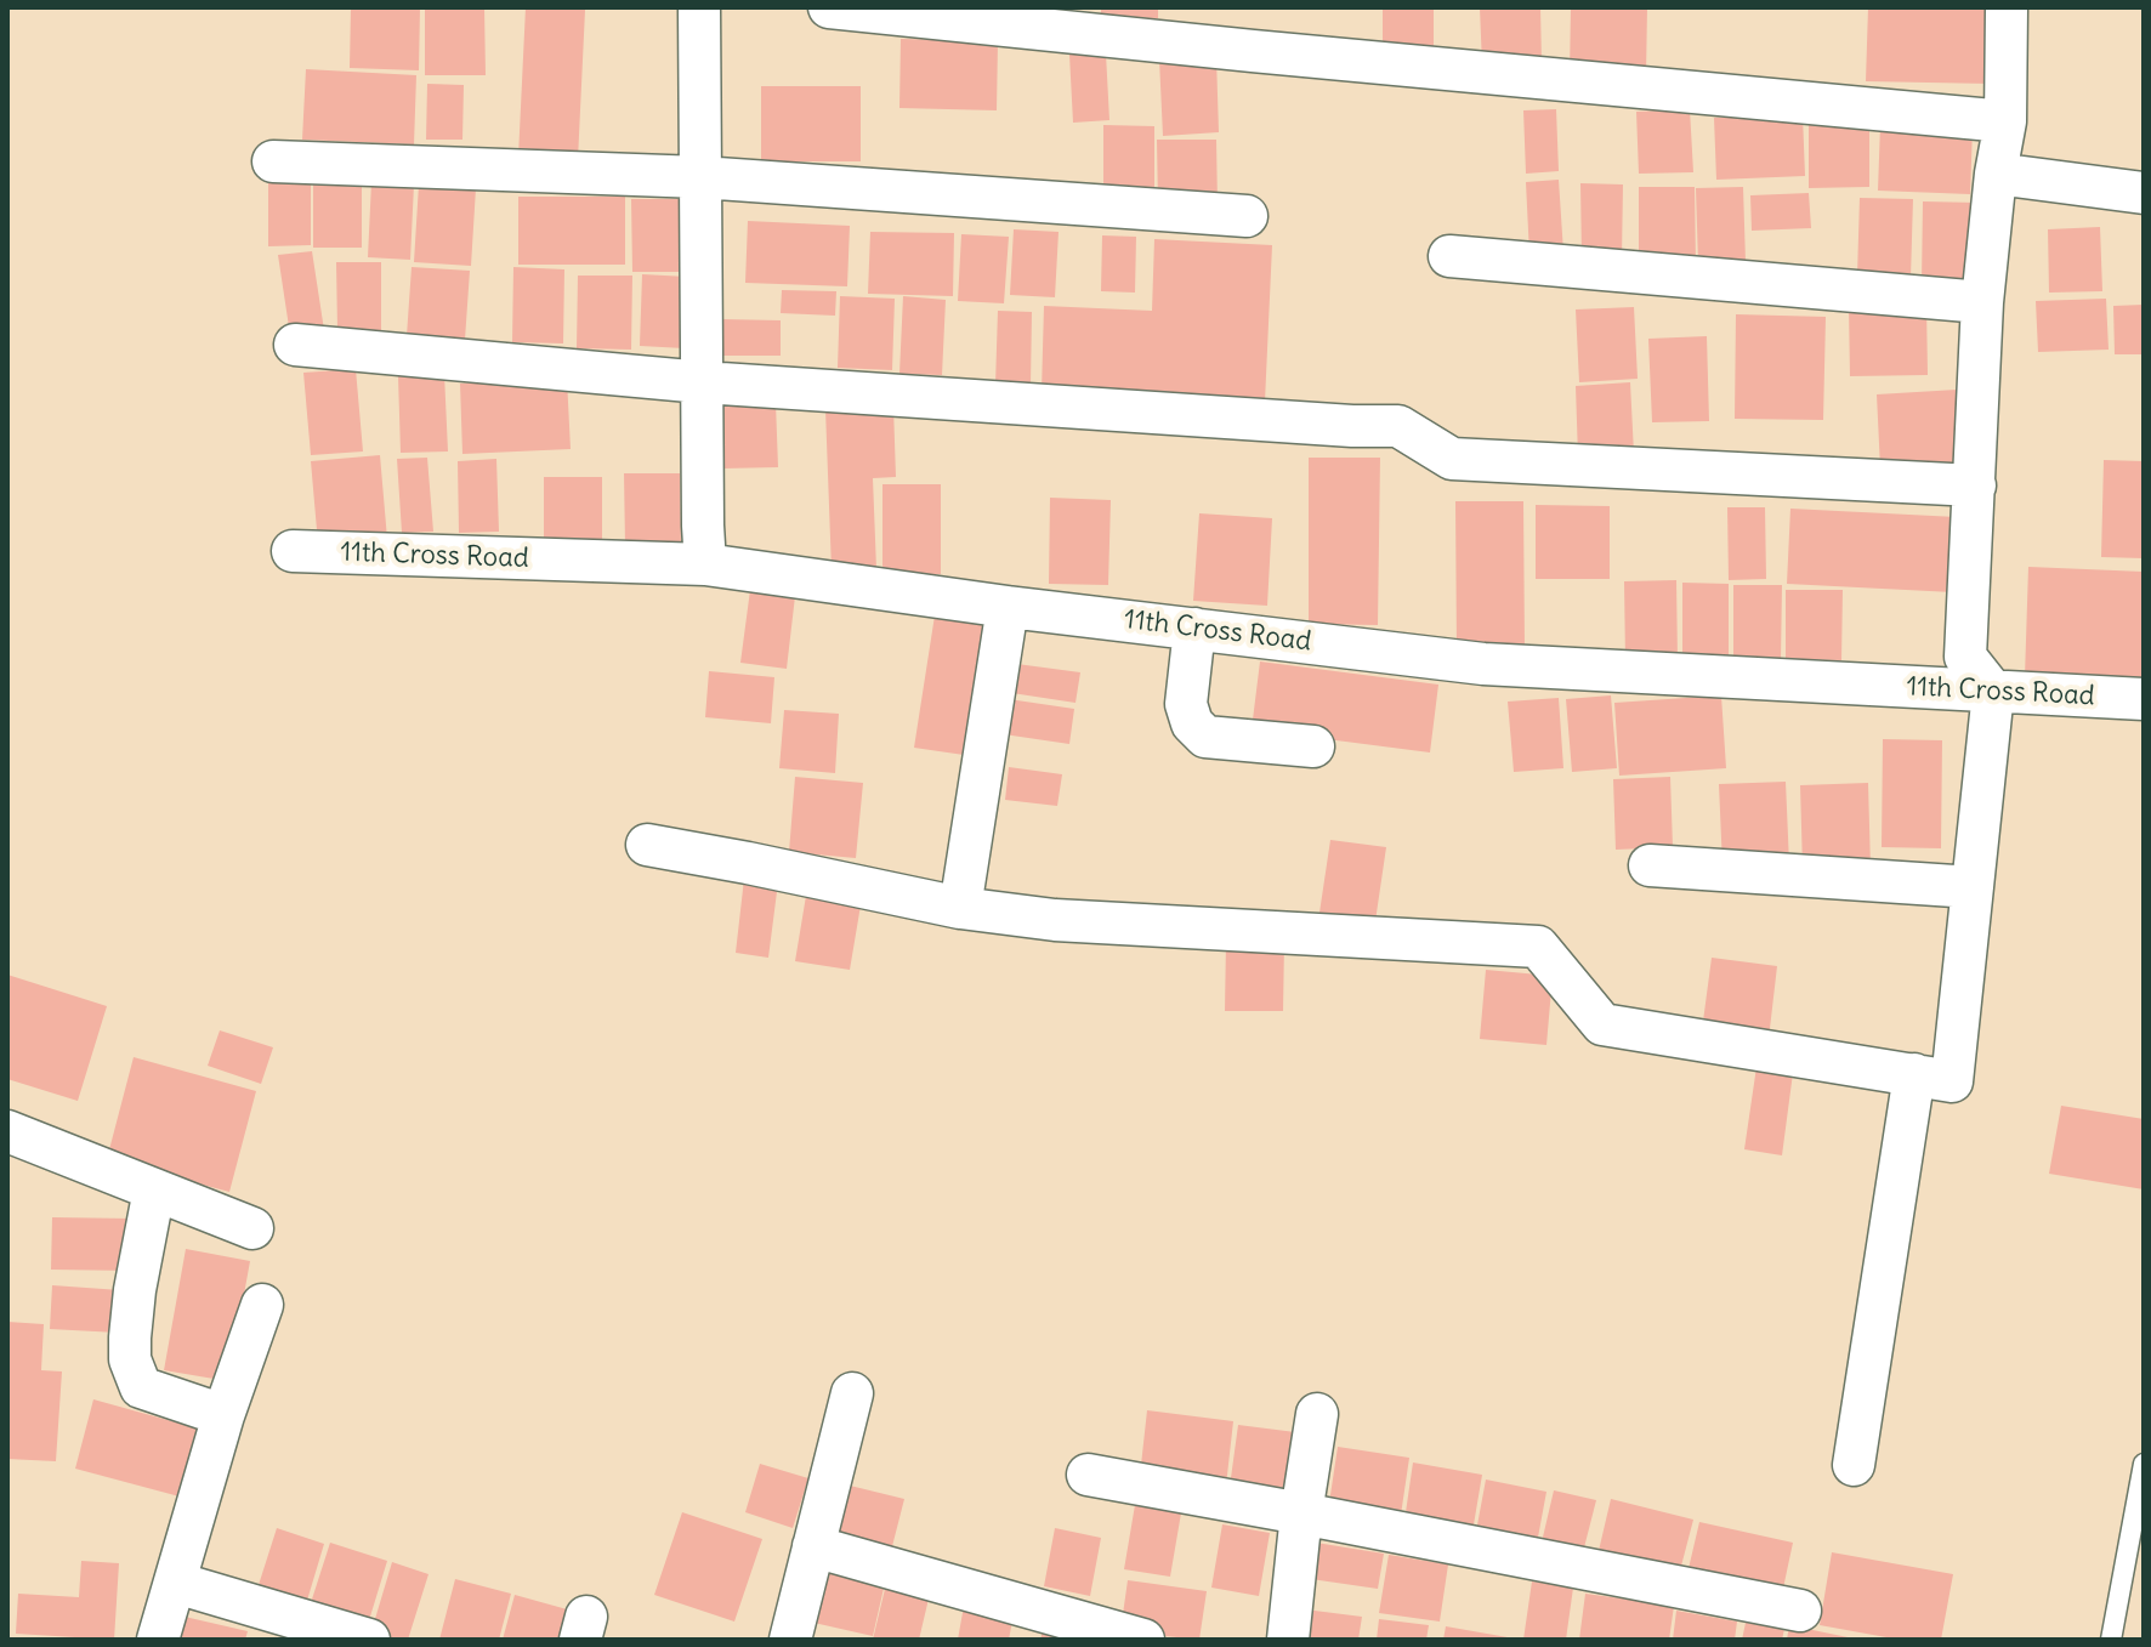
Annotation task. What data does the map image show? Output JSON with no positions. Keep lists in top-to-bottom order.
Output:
{
  "streets": {
    "street": ["11th Cross Road"]
  }
}
